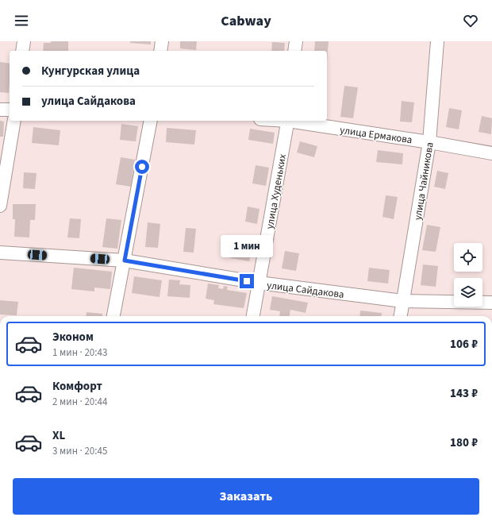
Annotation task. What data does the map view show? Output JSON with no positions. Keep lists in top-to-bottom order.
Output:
{
  "streets": {
    "street": [
      "улица Ермакова",
      "улица Чайникова",
      "улица Худеньких",
      "улица Сайдакова"
    ]
  },
  "crossings": [
    ["улица Ермакова", "улица Чайникова"],
    ["улица Чайникова", "улица Сайдакова"],
    ["улица Худеньких", "улица Сайдакова"]
  ],
  "page": {
    "header": "Cabway",
    "banner": ["Кунгурская улица", "улица Сайдакова"],
    "bubble": "1 мин",
    "list": [
      {
        "name": "Эконом",
        "note": "1 мин · 20:43",
        "value": "106 ₽"
      },
      {
        "name": "Комфорт",
        "note": "2 мин · 20:44",
        "value": "143 ₽"
      },
      {
        "name": "XL",
        "note": "3 мин · 20:45",
        "value": "180 ₽"
      }
    ],
    "buttons": "Заказать"
  }
}
